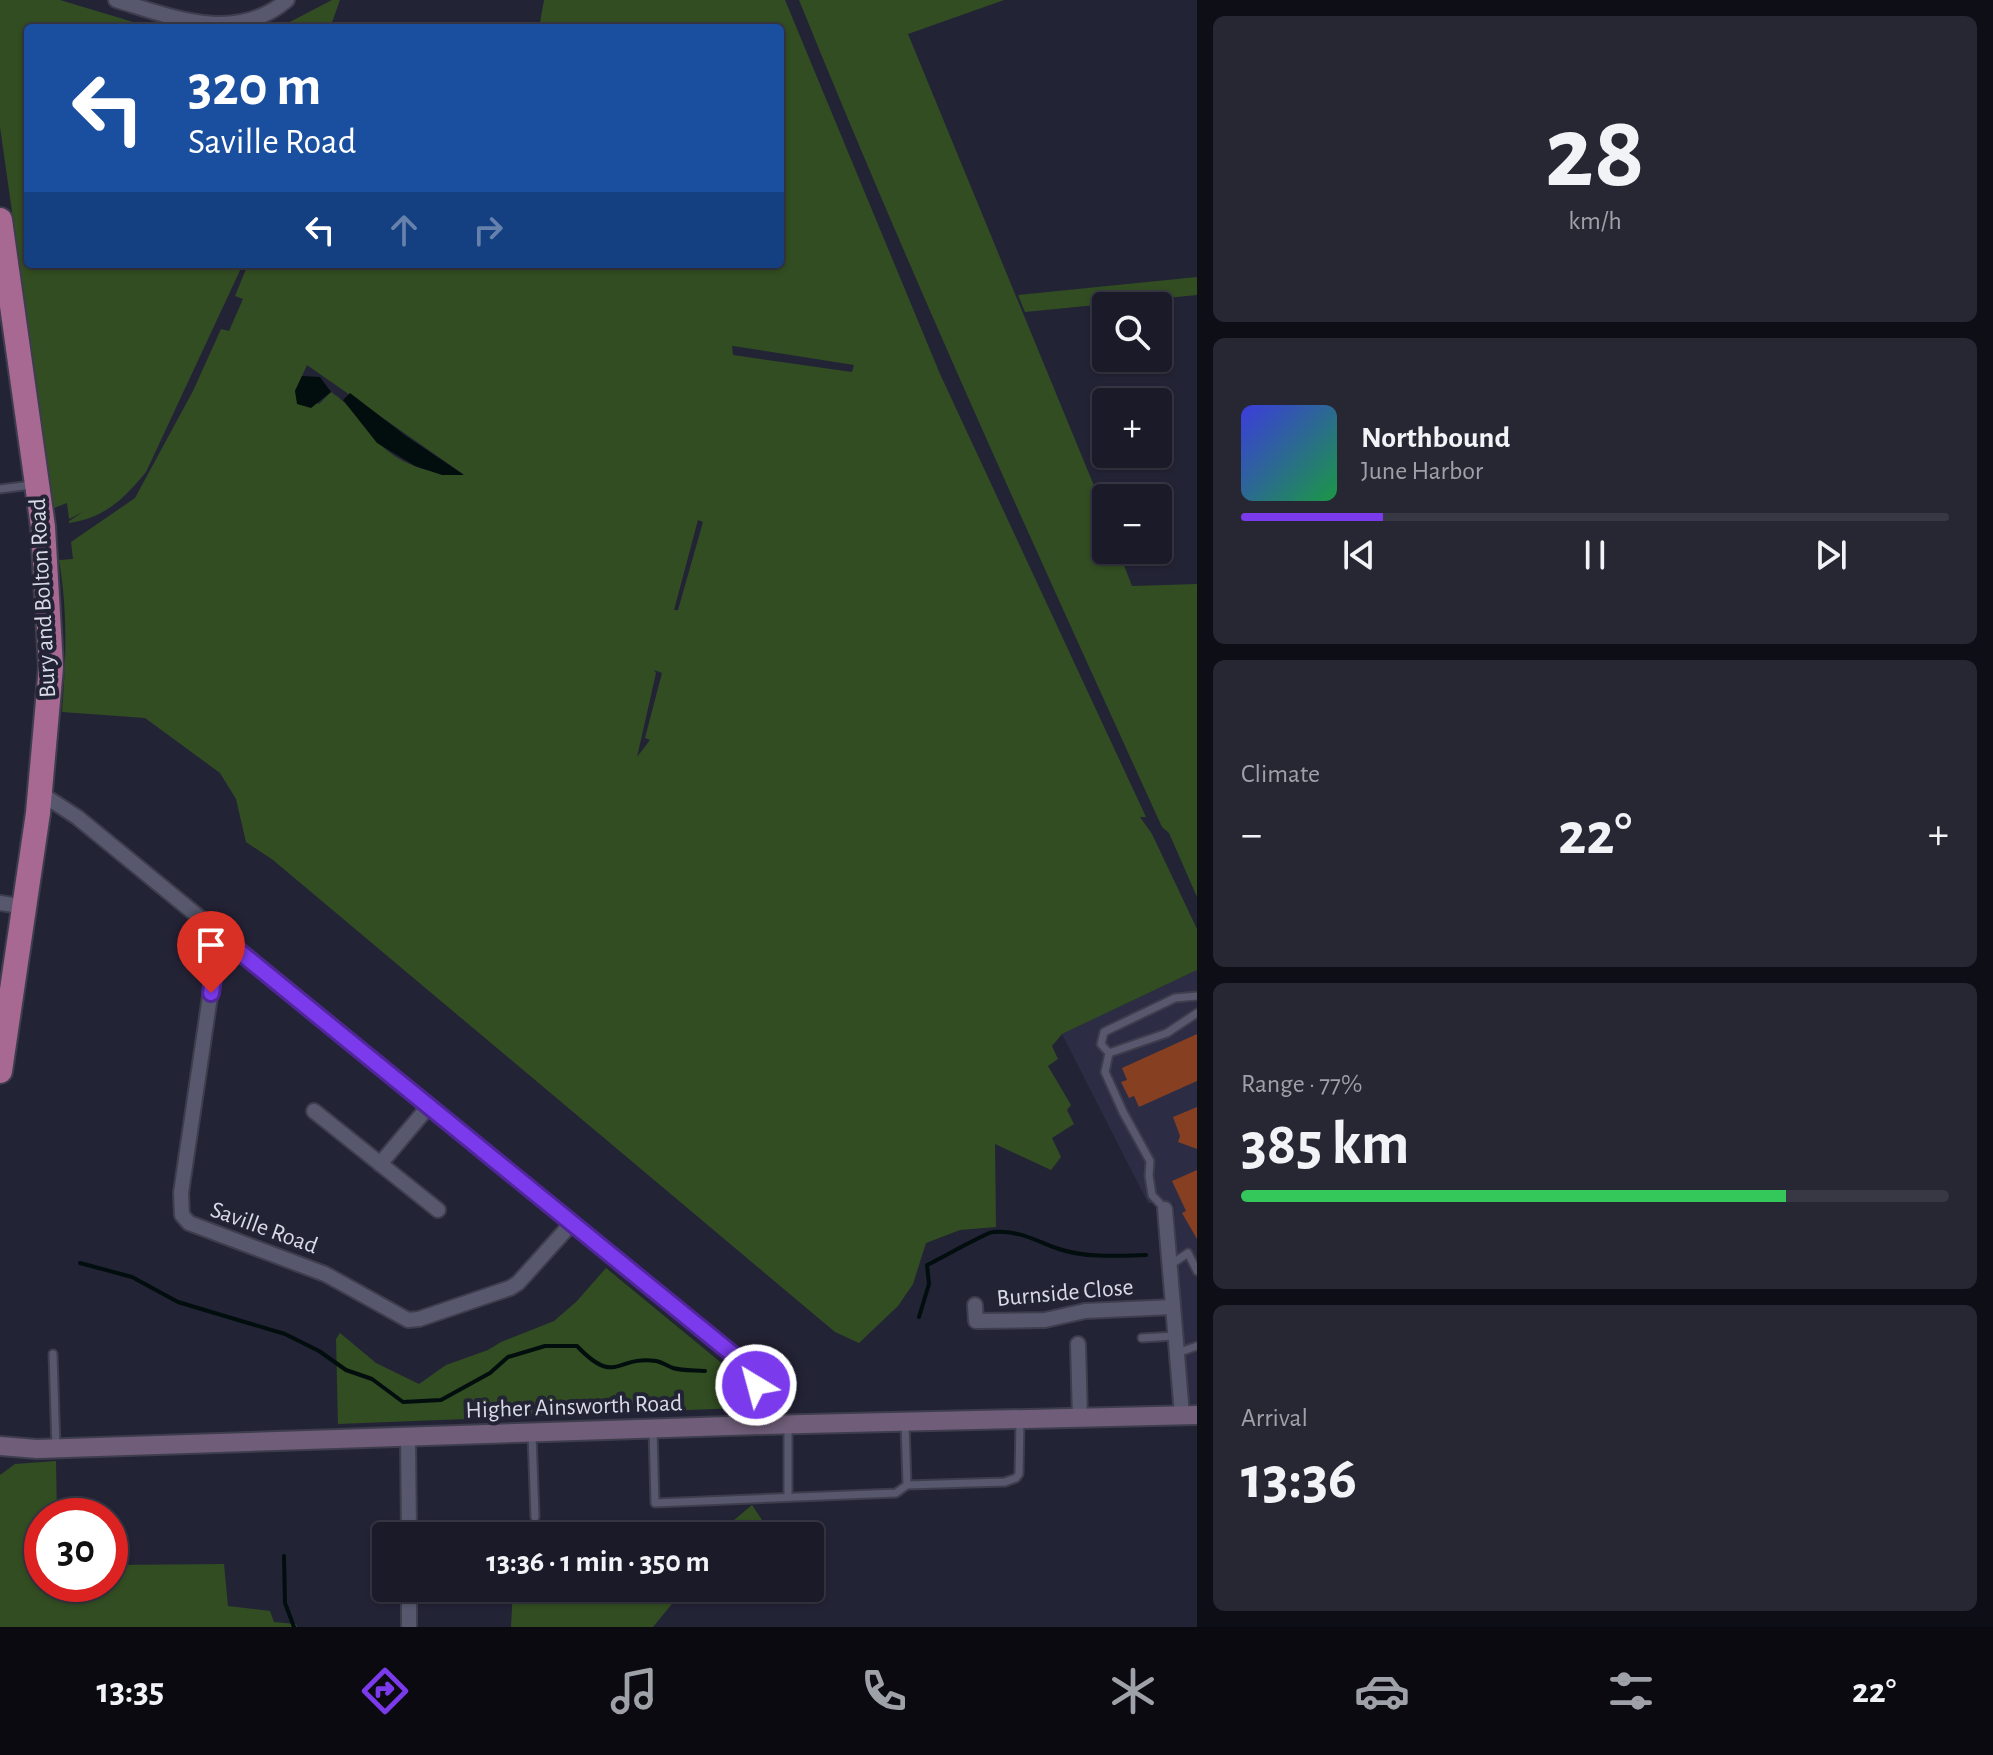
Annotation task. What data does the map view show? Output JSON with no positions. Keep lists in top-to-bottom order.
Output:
{
  "streets": {
    "highway": ["Bury and Bolton Road"],
    "main road": ["Higher Ainsworth Road"],
    "street": ["Saville Road", "Burnside Close"]
  },
  "page": {
    "tile": [
      ["28", "km/h"],
      "Climate",
      ["Range · 77%", "385 km"],
      ["Arrival", "13:36"]
    ],
    "turn": ["320 m", "Saville Road"],
    "map_buttons": ["+", "−"],
    "song": ["Northbound", "June Harbor"],
    "heat": ["−", "22°", "+"],
    "limit": "30",
    "trip": "13:36 · 1 min · 350 m",
    "tabs": ["13:35", "22°"]
  }
}
